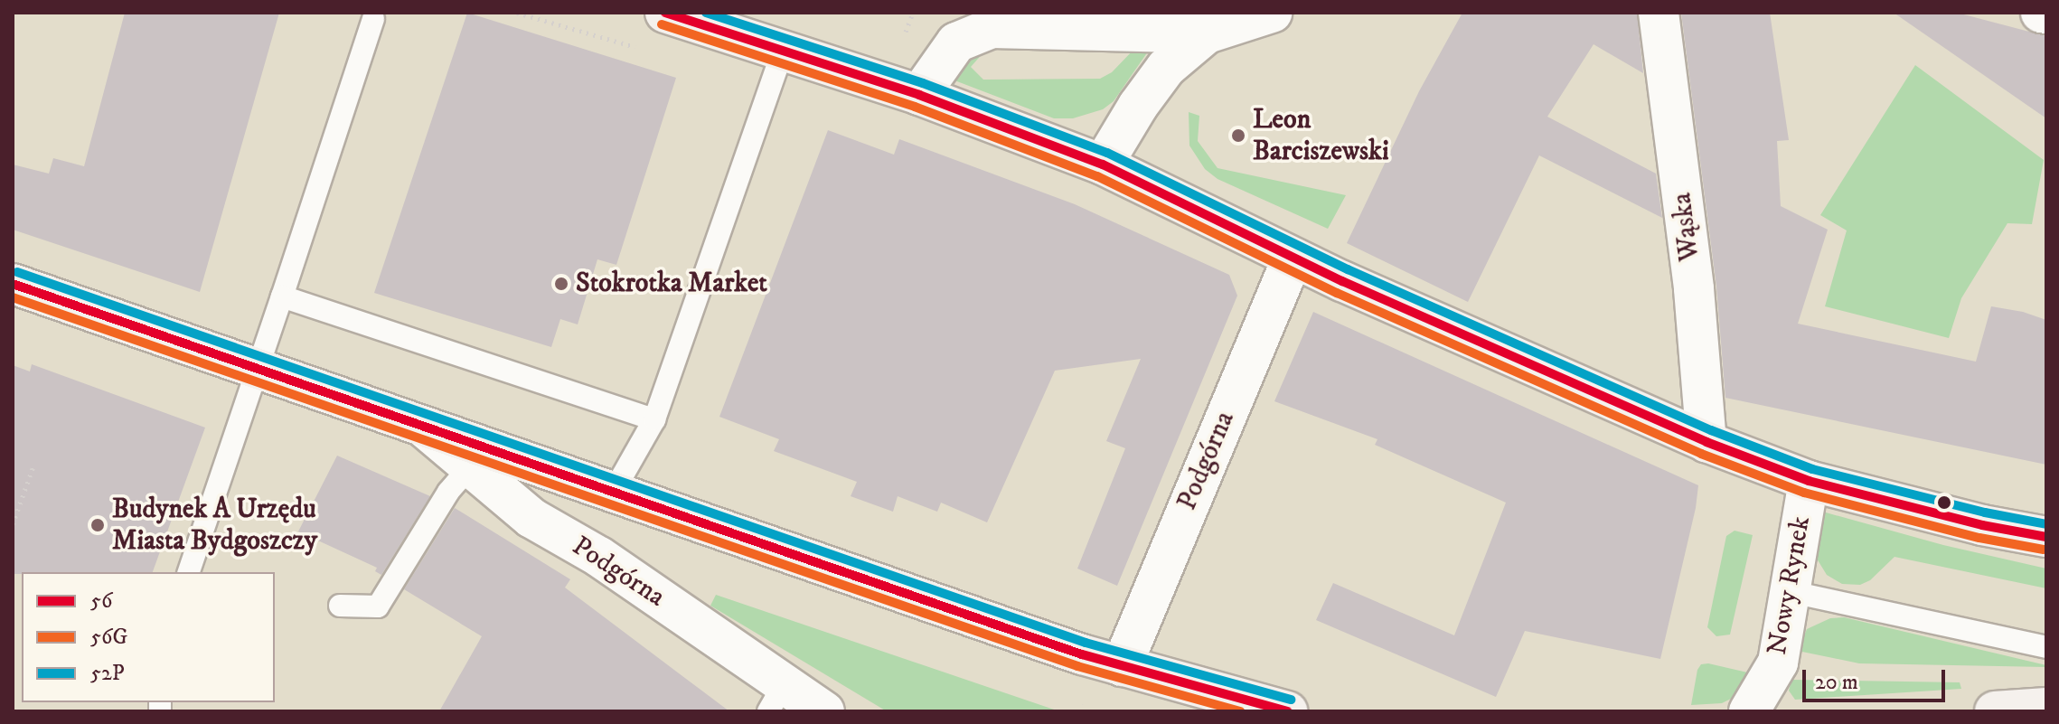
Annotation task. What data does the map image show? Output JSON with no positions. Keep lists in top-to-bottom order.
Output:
{
  "streets": {
    "main road": ["Nowy Rynek"],
    "street": ["Wąska", "Podgórna"]
  },
  "places": ["Leon Barciszewski", "Stokrotka Market", "Budynek A Urzędu Miasta Bydgoszczy"],
  "lines": ["transit line 56", "transit line 52P", "transit line 56G"],
  "legend": ["56", "56G", "52P"],
  "scale_bar": "20 m"
}
